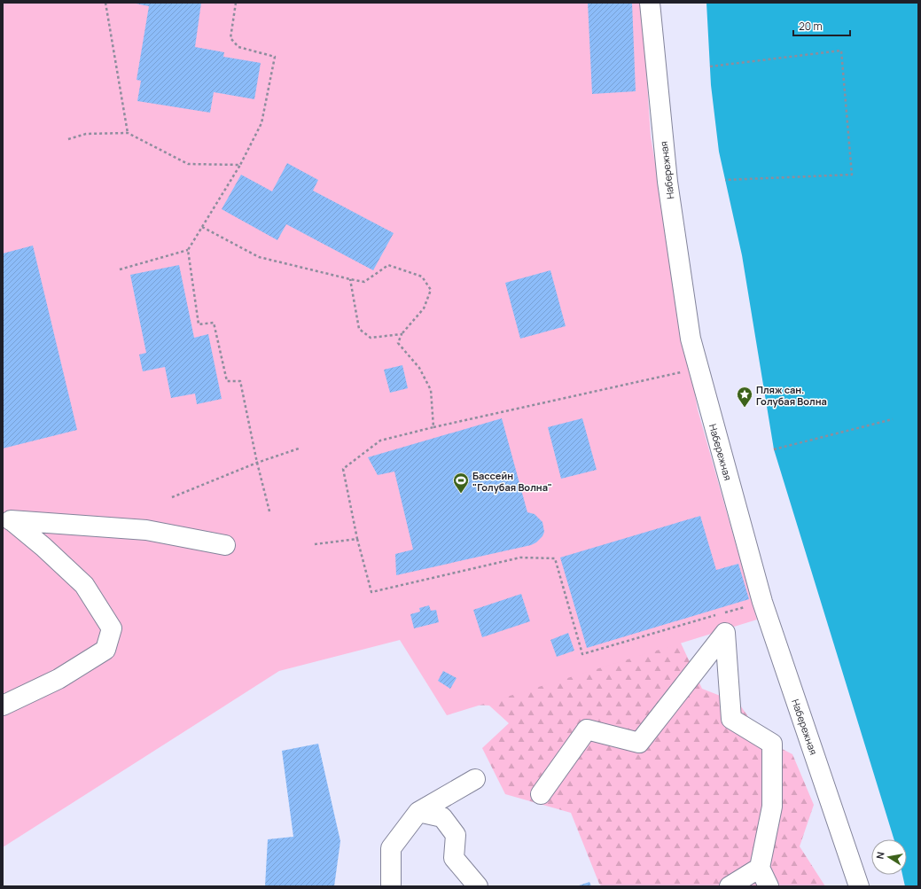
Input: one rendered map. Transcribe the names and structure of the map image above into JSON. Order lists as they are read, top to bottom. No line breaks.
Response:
{"streets":{"street":["Набережная"]},"places":{"place":["Пляж сан. Голубая Волна"],"sports":["Бассейн \"Голубая Волна\""]},"scale_bar":"20 m","north":"left"}
